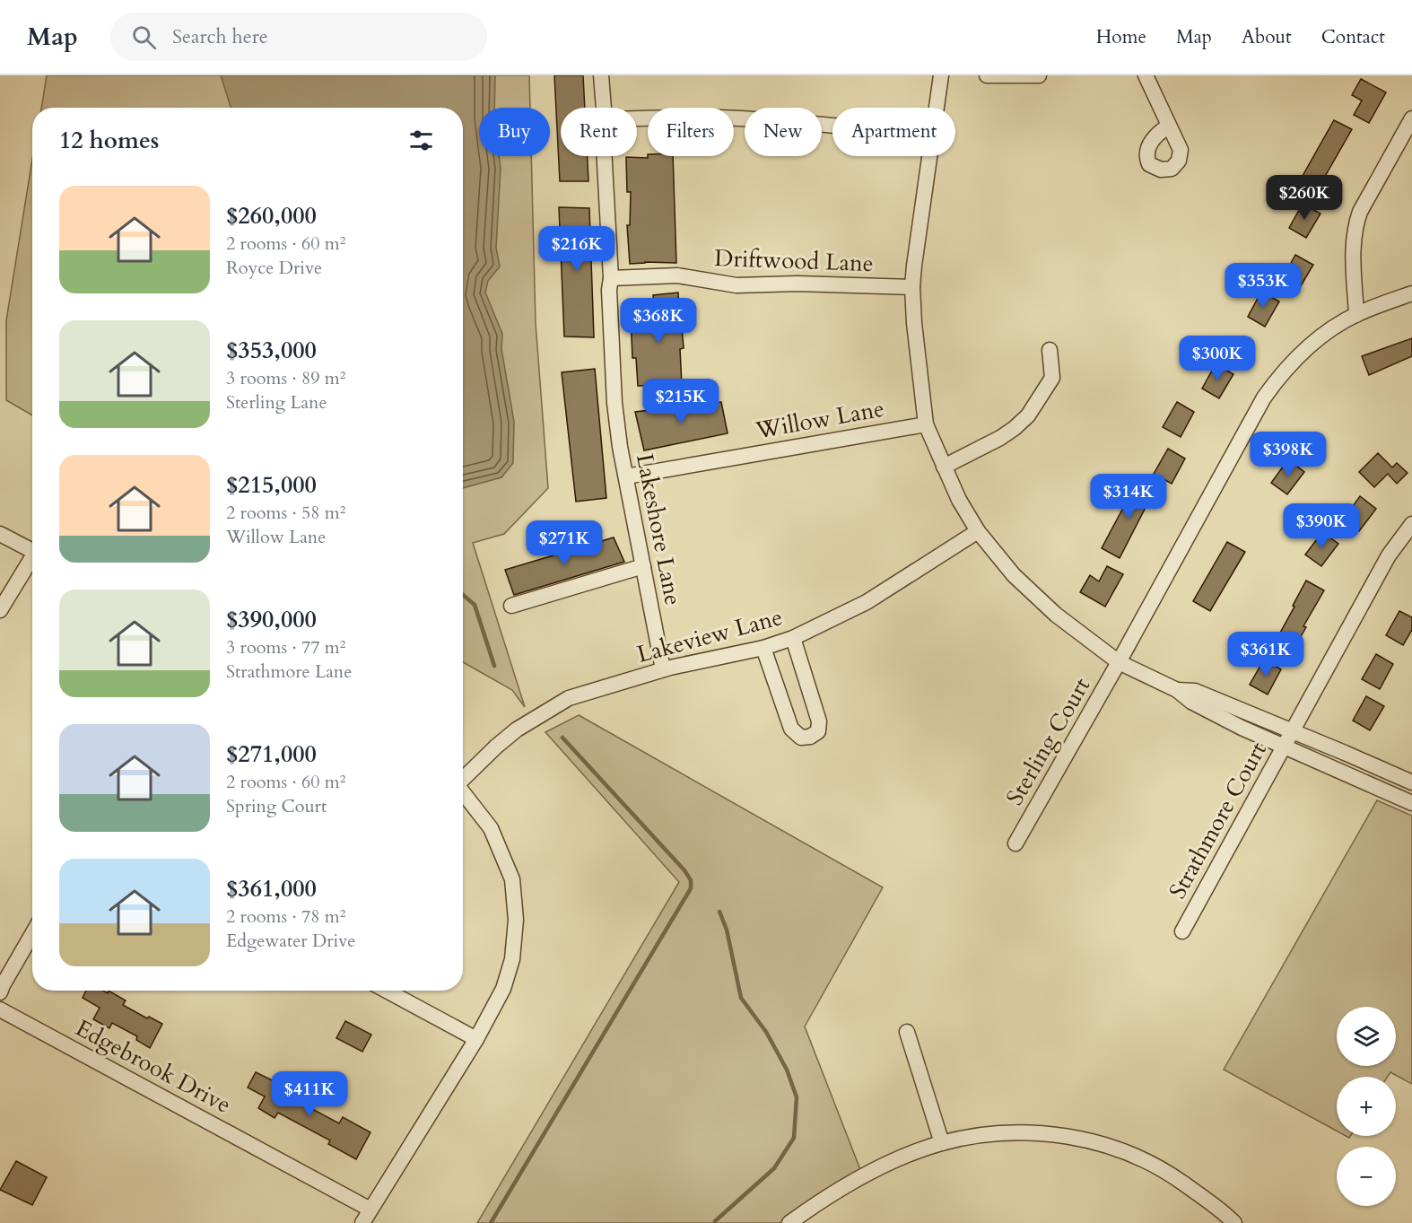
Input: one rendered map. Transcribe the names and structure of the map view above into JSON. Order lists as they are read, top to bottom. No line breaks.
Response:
{"streets":{"street":["Driftwood Lane","Willow Lane","Lakeshore Lane","Lakeview Lane","Sterling Court","Strathmore Court","Edgebrook Drive"]},"crossings":[["Driftwood Lane","Lakeshore Lane"],["Willow Lane","Lakeshore Lane"],["Lakeshore Lane","Lakeview Lane"]],"page":{"header":"Map","search":"Search here","nav":["Home","Map","About","Contact"],"chip":["Buy","Rent","Filters","New","Apartment"],"heading":"12 homes","list":[{"name":"$260,000","note":"2 rooms · 60 m² · Royce Drive"},{"name":"$353,000","note":"3 rooms · 89 m² · Sterling Lane"},{"name":"$215,000","note":"2 rooms · 58 m² · Willow Lane"},{"name":"$390,000","note":"3 rooms · 77 m² · Strathmore Lane"},{"name":"$271,000","note":"2 rooms · 60 m² · Spring Court"},{"name":"$361,000","note":"2 rooms · 78 m² · Edgewater Drive"}],"price":["$260K","$216K","$353K","$368K","$300K","$215K","$398K","$314K","$390K","$271K","$361K","$411K"],"map_buttons":["+","−"]}}
